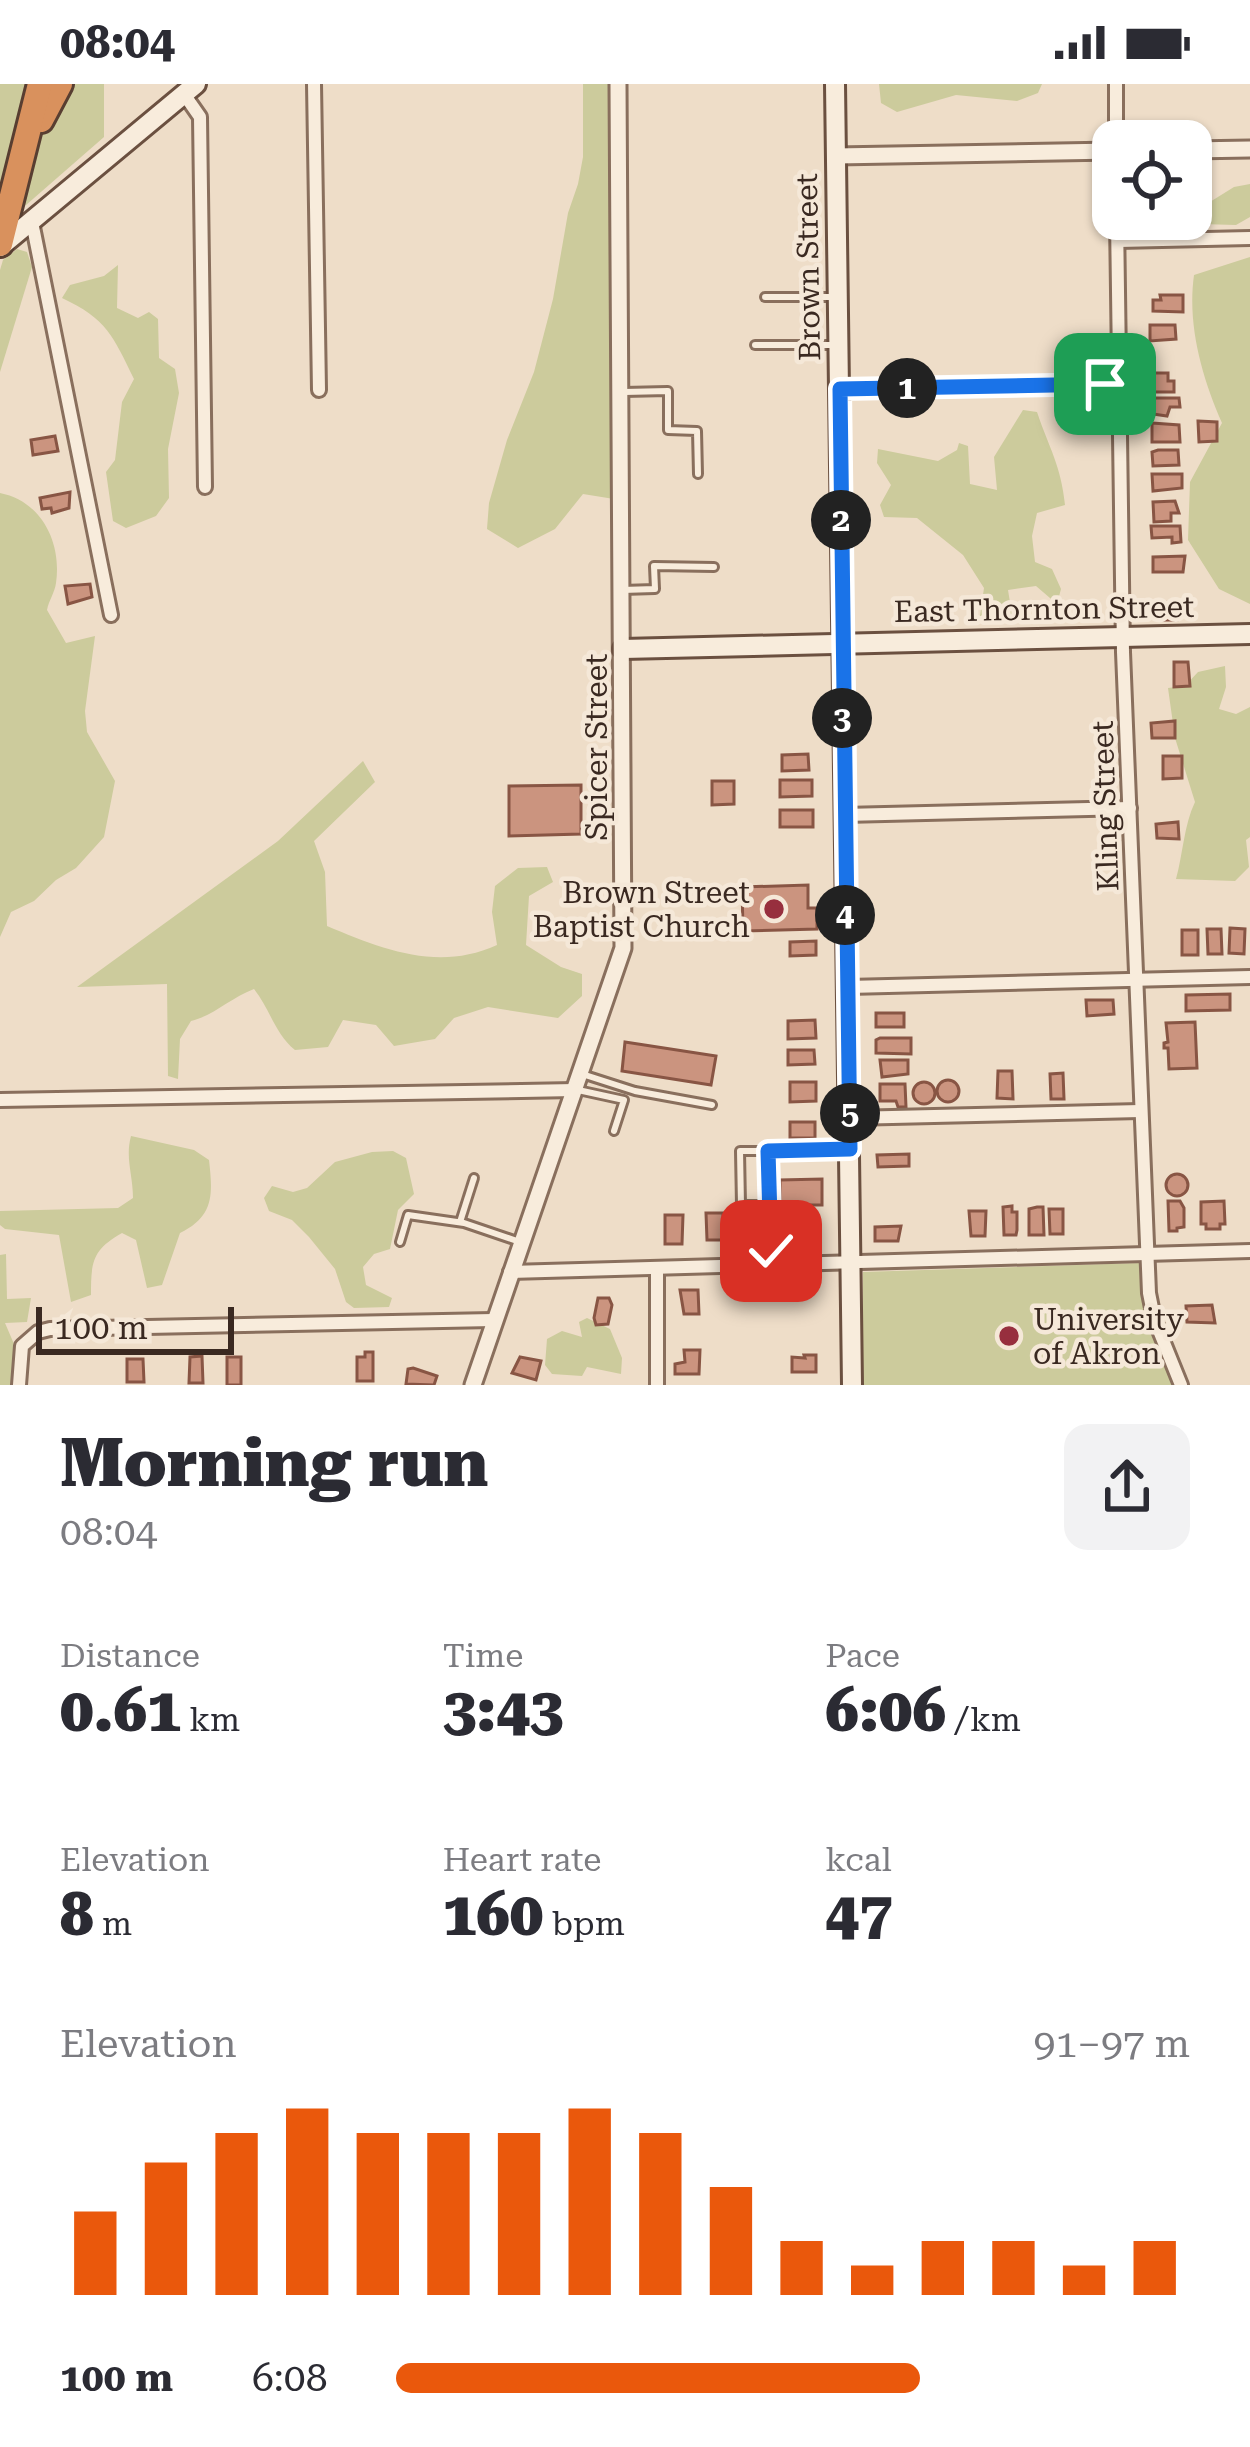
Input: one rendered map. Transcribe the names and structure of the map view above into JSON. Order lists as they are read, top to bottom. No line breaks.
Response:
{"streets":{"main road":["Brown Street","East Thornton Street"],"street":["Spicer Street","Kling Street"]},"crossings":[["Brown Street","East Thornton Street"],["East Thornton Street","Spicer Street"],["East Thornton Street","Kling Street"]],"places":["Brown Street Baptist Church","University of Akron"],"scale_bar":"100 m","page":{"status":"08:04","pins":["1","2","3","4","5"],"scale":"100 m","heading":["Morning run","08:04"],"stats":[["Distance","0.61 km"],["Time","3:43"],["Pace","6:06 /km"],["Elevation","8 m"],["Heart rate","160 bpm"],["kcal","47"]],"chart":["Elevation","91–97 m"],"list":[{"name":"100 m","note":"6:08"}]}}
